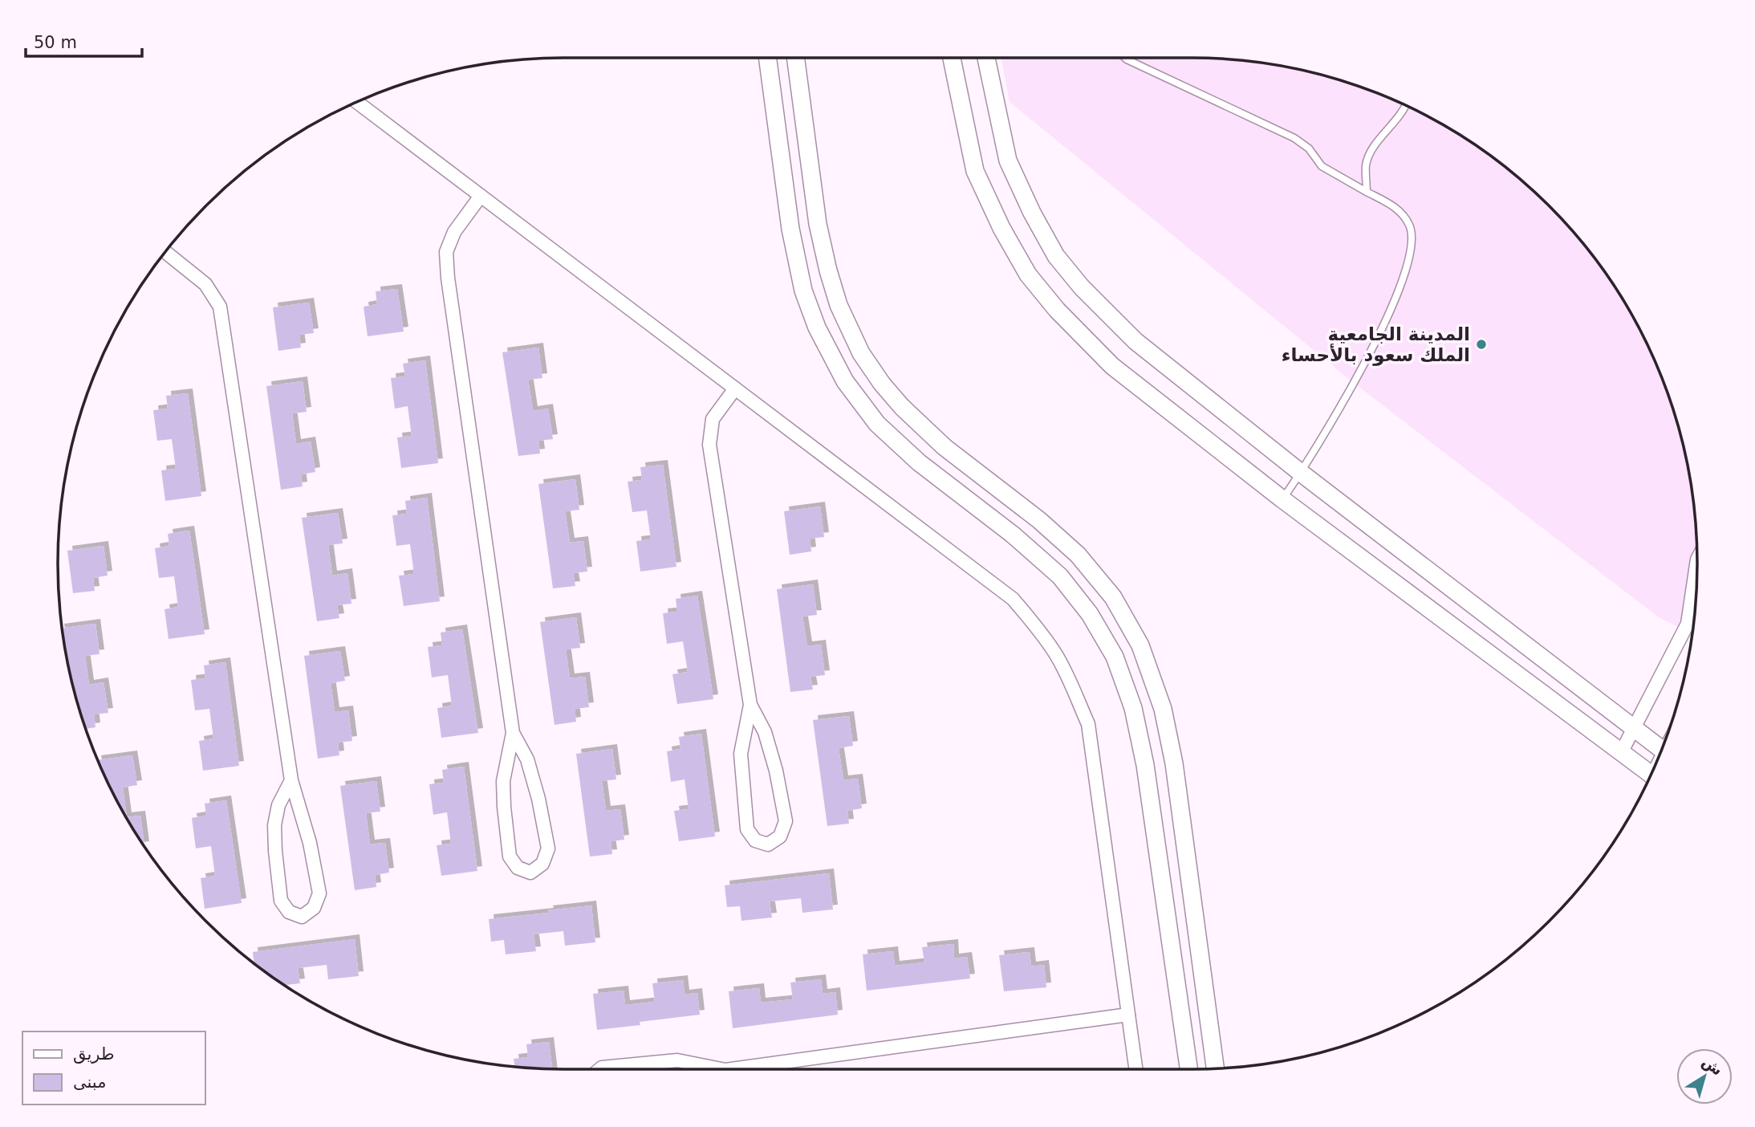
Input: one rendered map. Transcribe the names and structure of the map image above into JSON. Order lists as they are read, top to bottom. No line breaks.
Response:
{"places":["المدينة الجامعية الملك سعود بالأحساء"],"legend":["طريق","مبنى"],"scale_bar":"50 m","north":"top right"}
